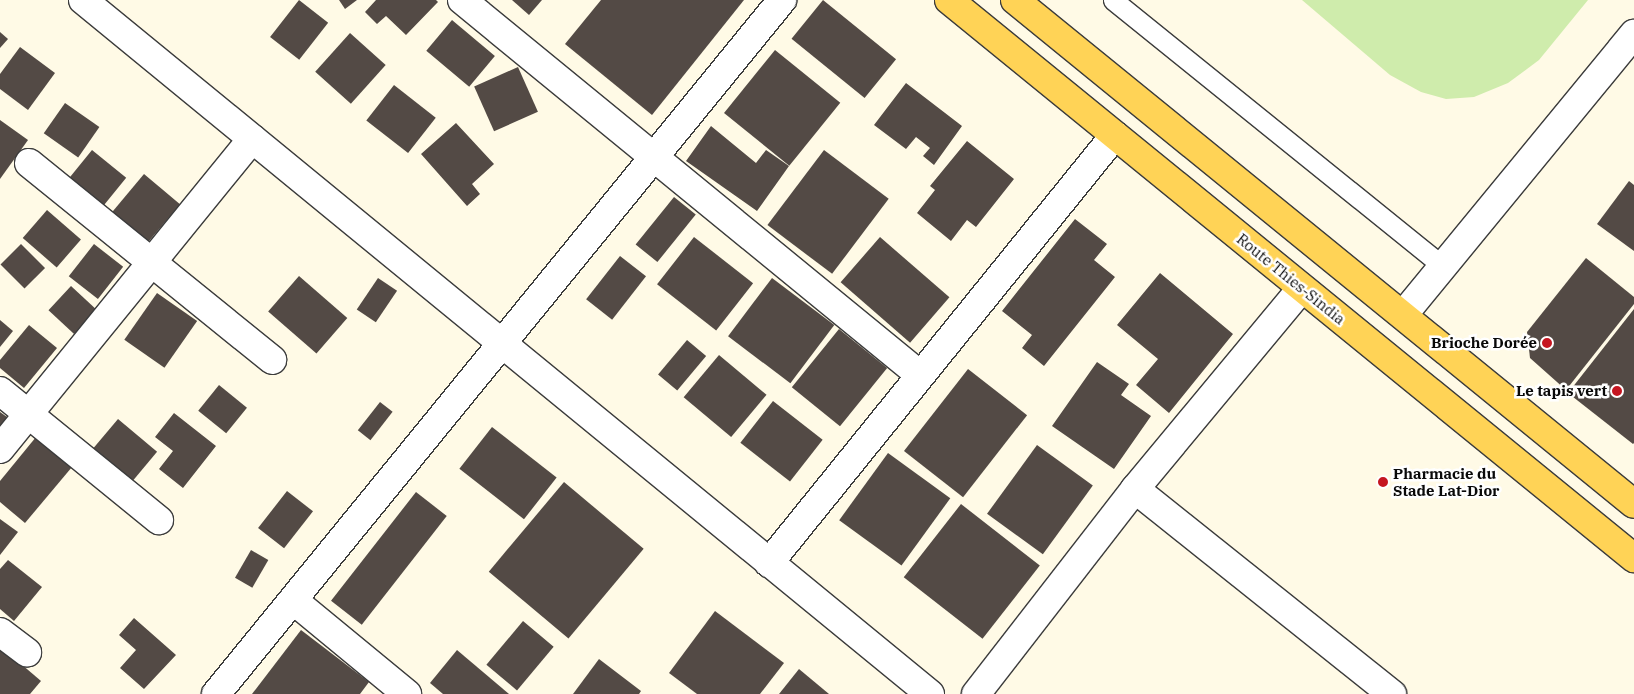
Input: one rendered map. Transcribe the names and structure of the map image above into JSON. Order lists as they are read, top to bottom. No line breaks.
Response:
{"streets":{"main road":["Route Thies-Sindia"]},"places":["Brioche Dorée","Le tapis vert","Pharmacie du Stade Lat-Dior"]}
